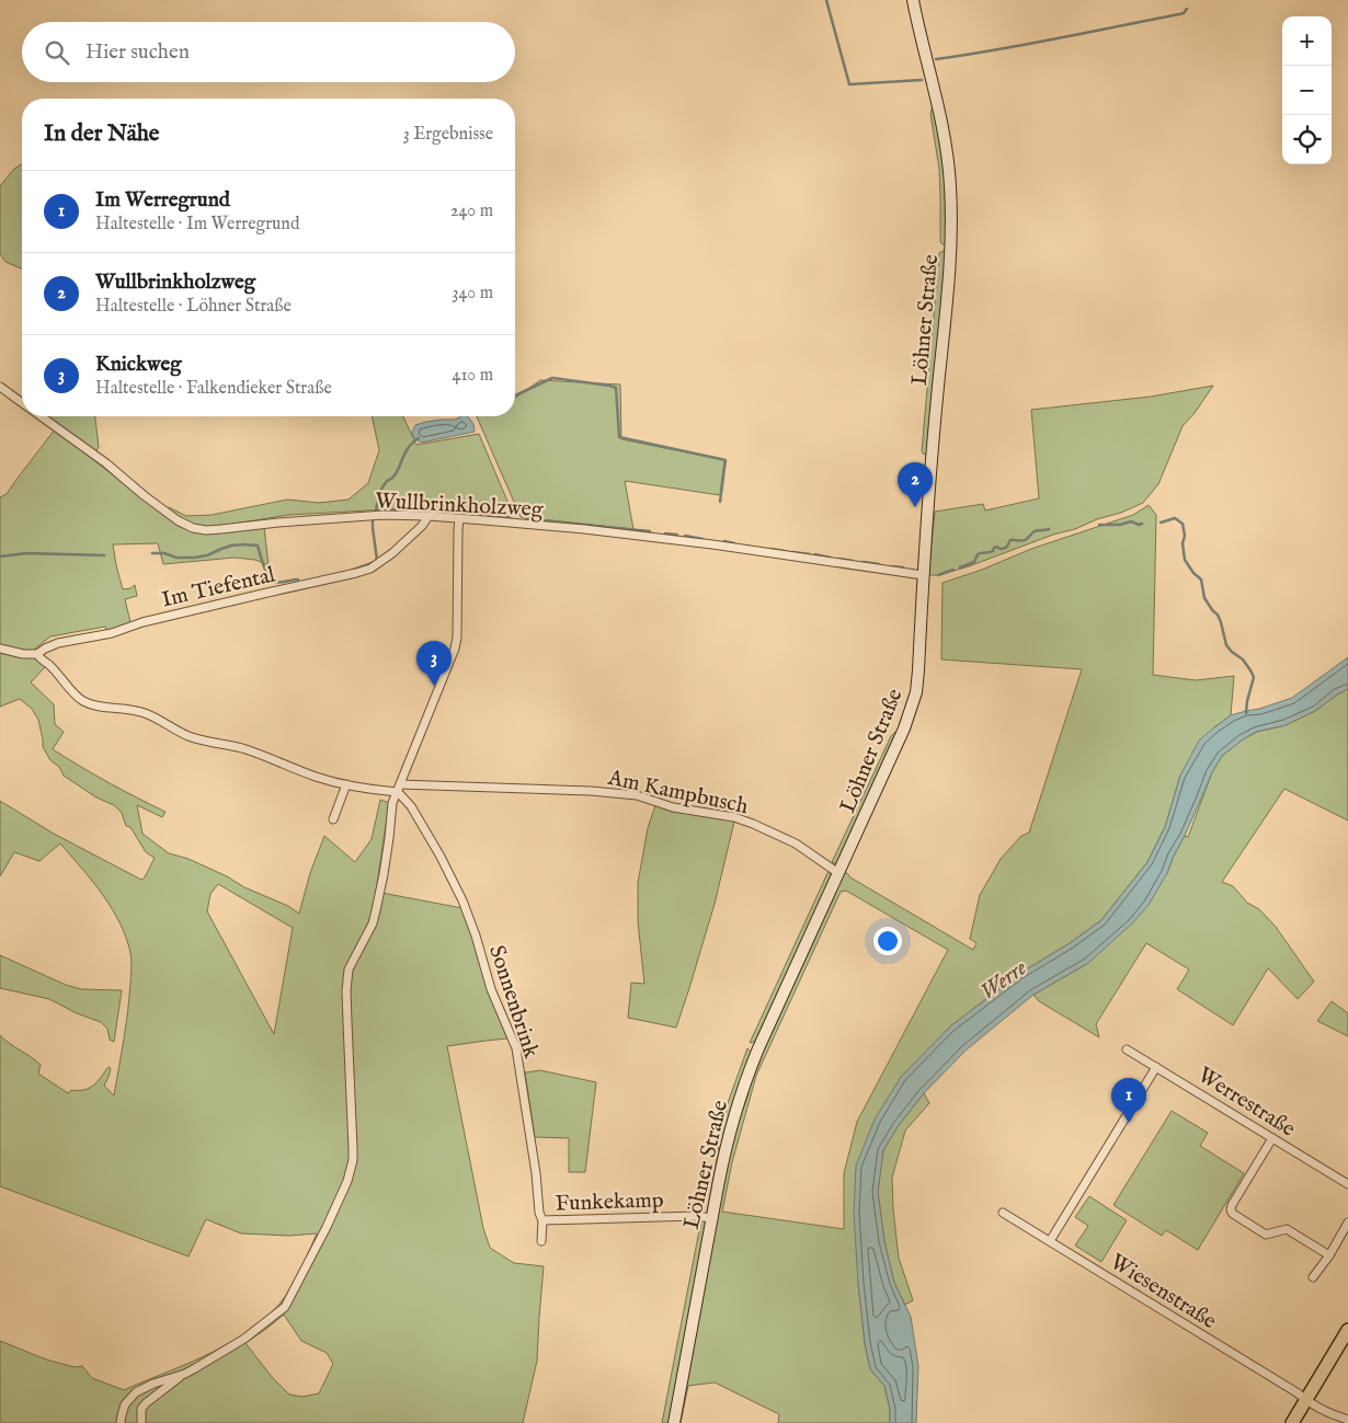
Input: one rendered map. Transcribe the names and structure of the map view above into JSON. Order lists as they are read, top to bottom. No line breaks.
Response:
{"streets":{"main road":["Löhner Straße"],"street":["Wullbrinkholzweg","Im Tiefental","Am Kampbusch","Sonnenbrink","Werrestraße","Funkekamp","Wiesenstraße"]},"crossings":[["Löhner Straße","Wullbrinkholzweg"],["Löhner Straße","Am Kampbusch"],["Löhner Straße","Funkekamp"],["Wullbrinkholzweg","Im Tiefental"],["Im Tiefental","Am Kampbusch"],["Am Kampbusch","Sonnenbrink"],["Sonnenbrink","Funkekamp"]],"water":["Werre"],"page":{"map_buttons":["+","−"],"search":"Hier suchen","heading":["In der Nähe","3 Ergebnisse"],"list":[{"mark":"1","name":"Im Werregrund","note":"Haltestelle · Im Werregrund","value":"240 m"},{"mark":"2","name":"Wullbrinkholzweg","note":"Haltestelle · Löhner Straße","value":"340 m"},{"mark":"3","name":"Knickweg","note":"Haltestelle · Falkendieker Straße","value":"410 m"}],"pins":["2","3","1"]}}
